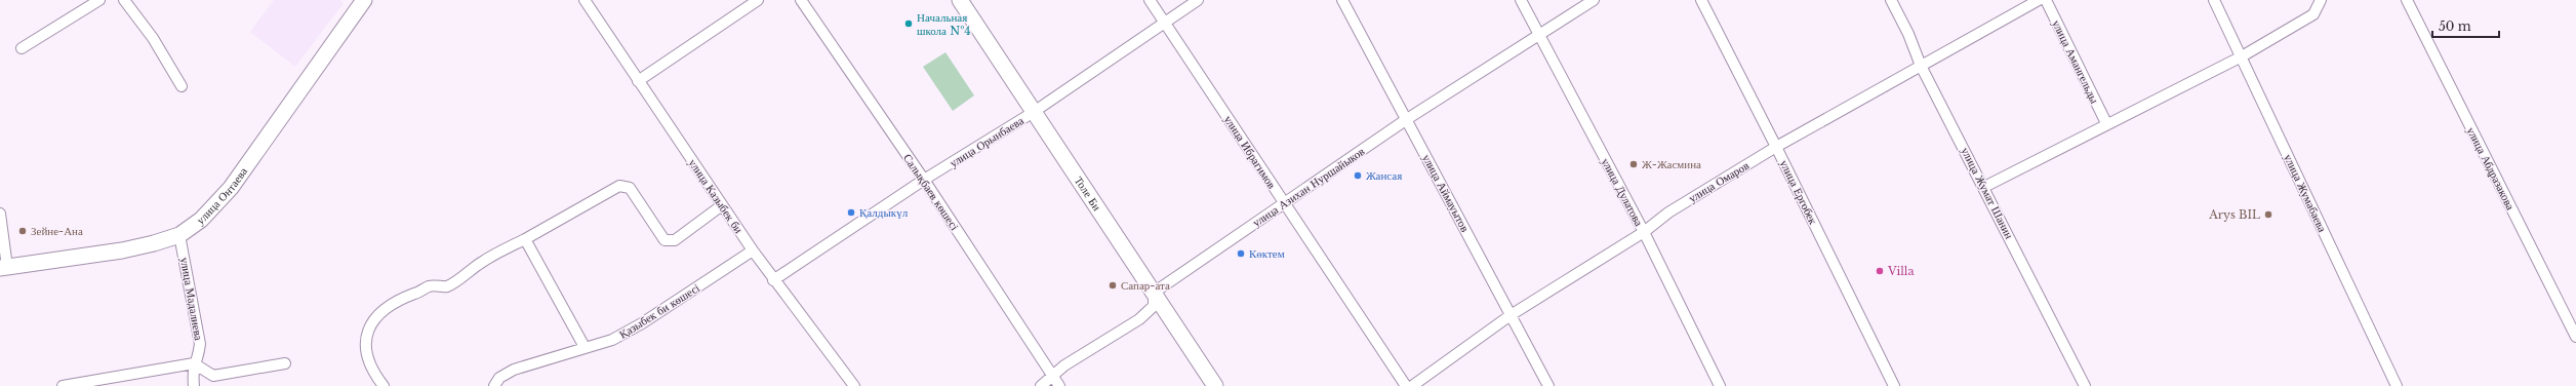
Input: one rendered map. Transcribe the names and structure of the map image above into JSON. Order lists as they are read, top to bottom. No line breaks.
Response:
{"streets":{"main road":["Толе Би","улица Онтаева"],"street":["улица Амангельды","улица Орынбаева","улица Ибрагимов","улица Абдразакова","улица Омаров","улица Азихан Нуршайыков","Салықбаев көшесі","улица Дулатова","улица Ергобек","улица Аймауытов","улица Жумат Шанин","улица Жумабаева","улица Казыбек би","улица Мадалиева","Қазыбек би көшесі"]},"crossings":[["улица Орынбаева","улица Ибрагимов"],["улица Орынбаева","Салықбаев көшесі"],["улица Орынбаева","Толе Би"],["улица Орынбаева","улица Казыбек би"],["улица Ибрагимов","улица Азихан Нуршайыков"],["улица Омаров","улица Дулатова"],["улица Омаров","улица Ергобек"],["улица Омаров","улица Аймауытов"],["улица Омаров","улица Жумат Шанин"],["улица Азихан Нуршайыков","улица Дулатова"],["улица Азихан Нуршайыков","Толе Би"],["улица Азихан Нуршайыков","улица Аймауытов"],["улица Онтаева","улица Мадалиева"],["улица Казыбек би","Қазыбек би көшесі"]],"places":["Начальная школа №4","Ж-Жасмина","Жансая","Қалдыкүл","Arys BIL","Зейне-Ана","Көктем","Villa","Сапар-ата"],"scale_bar":"50 m"}
